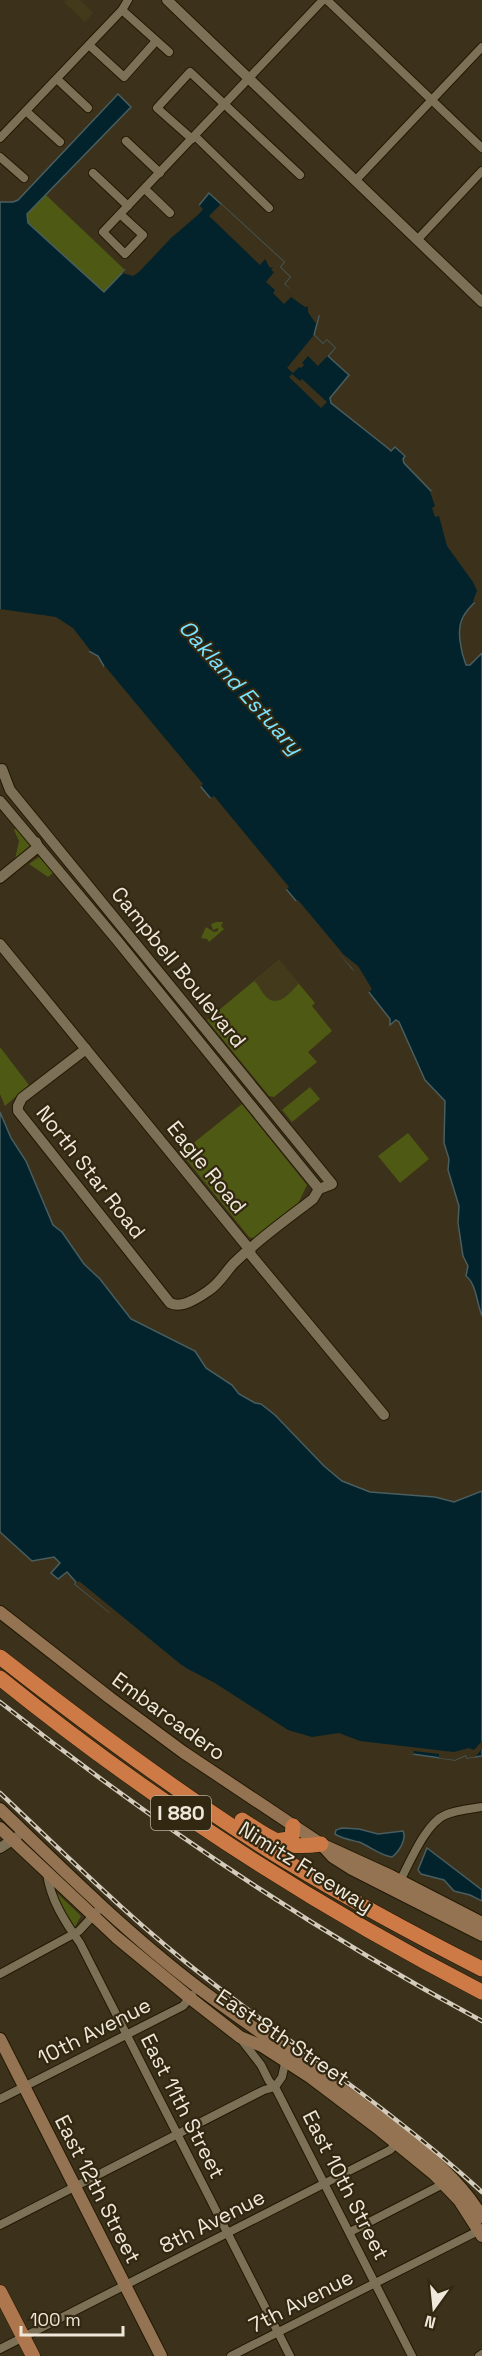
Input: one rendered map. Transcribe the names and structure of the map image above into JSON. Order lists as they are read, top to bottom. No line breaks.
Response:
{"streets":{"highway":["I 880","Nimitz Freeway"],"main road":["Embarcadero","East 8th Street","East 12th Street"],"street":["Campbell Boulevard","Eagle Road","North Star Road","10th Avenue","East 11th Street","East 10th Street","8th Avenue","7th Avenue"]},"crossings":[["Eagle Road","North Star Road"],["10th Avenue","East 8th Street"],["10th Avenue","East 11th Street"],["10th Avenue","East 12th Street"],["East 8th Street","East 11th Street"],["East 8th Street","East 10th Street"],["East 8th Street","8th Avenue"],["East 8th Street","7th Avenue"],["East 11th Street","8th Avenue"],["East 11th Street","7th Avenue"],["East 10th Street","8th Avenue"],["East 10th Street","7th Avenue"],["East 12th Street","8th Avenue"]],"water":["Oakland Estuary"],"scale_bar":"100 m","north":"bottom"}
